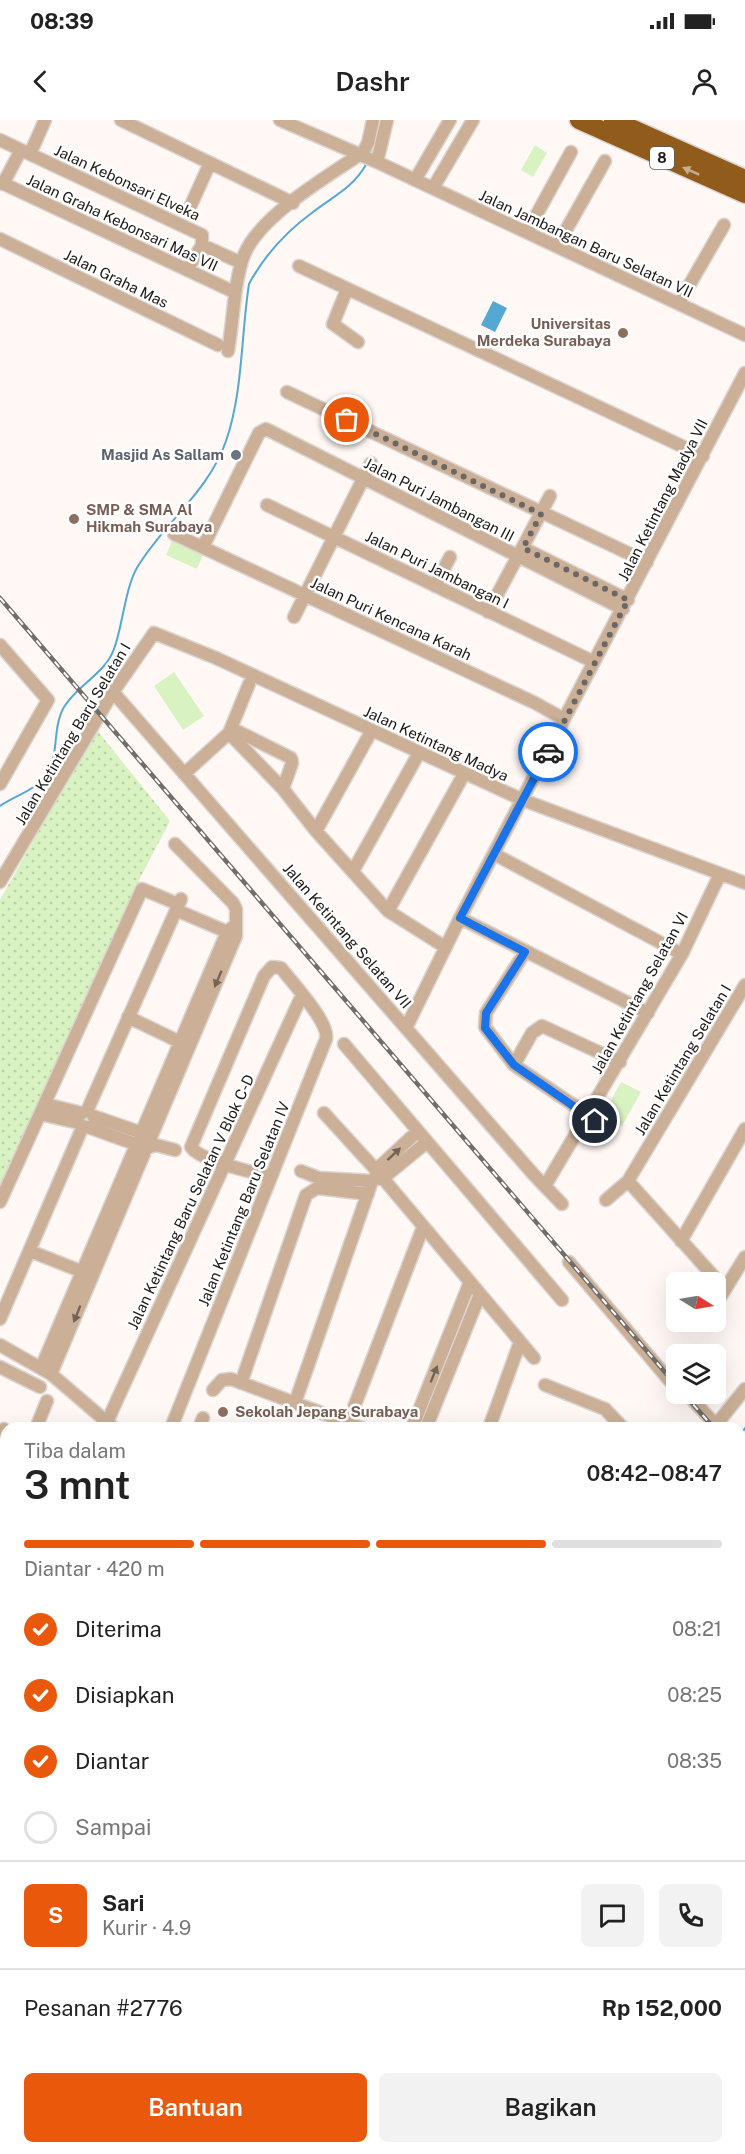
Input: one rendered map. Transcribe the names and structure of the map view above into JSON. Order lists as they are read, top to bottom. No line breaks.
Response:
{"streets":{"highway":["8"],"street":["Jalan Kebonsari Elveka","Jalan Graha Kebonsari Mas VII","Jalan Jambangan Baru Selatan VII","Jalan Graha Mas","Jalan Puri Jambangan III","Jalan Ketintang Madya VII","Jalan Puri Jambangan I","Jalan Puri Kencana Karah","Jalan Ketintang Baru Selatan I","Jalan Ketintang Madya","Jalan Ketintang Selatan VII","Jalan Ketintang Selatan VI","Jalan Ketintang Selatan I","Jalan Ketintang Baru Selatan V Blok C-D","Jalan Ketintang Baru Selatan IV"]},"crossings":[["Jalan Puri Jambangan III","Jalan Ketintang Madya VII"],["Jalan Puri Jambangan III","Jalan Puri Kencana Karah"],["Jalan Ketintang Madya VII","Jalan Puri Jambangan I"],["Jalan Ketintang Madya VII","Jalan Puri Kencana Karah"],["Jalan Ketintang Madya VII","Jalan Ketintang Madya"],["Jalan Ketintang Madya VII","Jalan Ketintang Selatan VII"],["Jalan Ketintang Baru Selatan I","Jalan Ketintang Madya"],["Jalan Ketintang Baru Selatan I","Jalan Ketintang Selatan VII"],["Jalan Ketintang Madya","Jalan Ketintang Selatan VI"],["Jalan Ketintang Selatan VII","Jalan Ketintang Selatan VI"],["Jalan Ketintang Baru Selatan V Blok C-D","Jalan Ketintang Baru Selatan IV"]],"places":["Universitas Merdeka Surabaya","Masjid As Sallam","SMP & SMA Al Hikmah Surabaya","Sekolah Jepang Surabaya"],"north":"right","page":{"status":"08:39","header":"Dashr","heading":["3 mnt","Tiba dalam","08:42–08:47"],"panel":["Sari","Kurir · 4.9","Pesanan #2776","Rp 152,000"],"bar":"Diantar · 420 m","list":[["Diterima","08:21"],["Disiapkan","08:25"],["Diantar","08:35"],"Sampai"],"round":"S","buttons":["Bantuan","Bagikan"]}}
